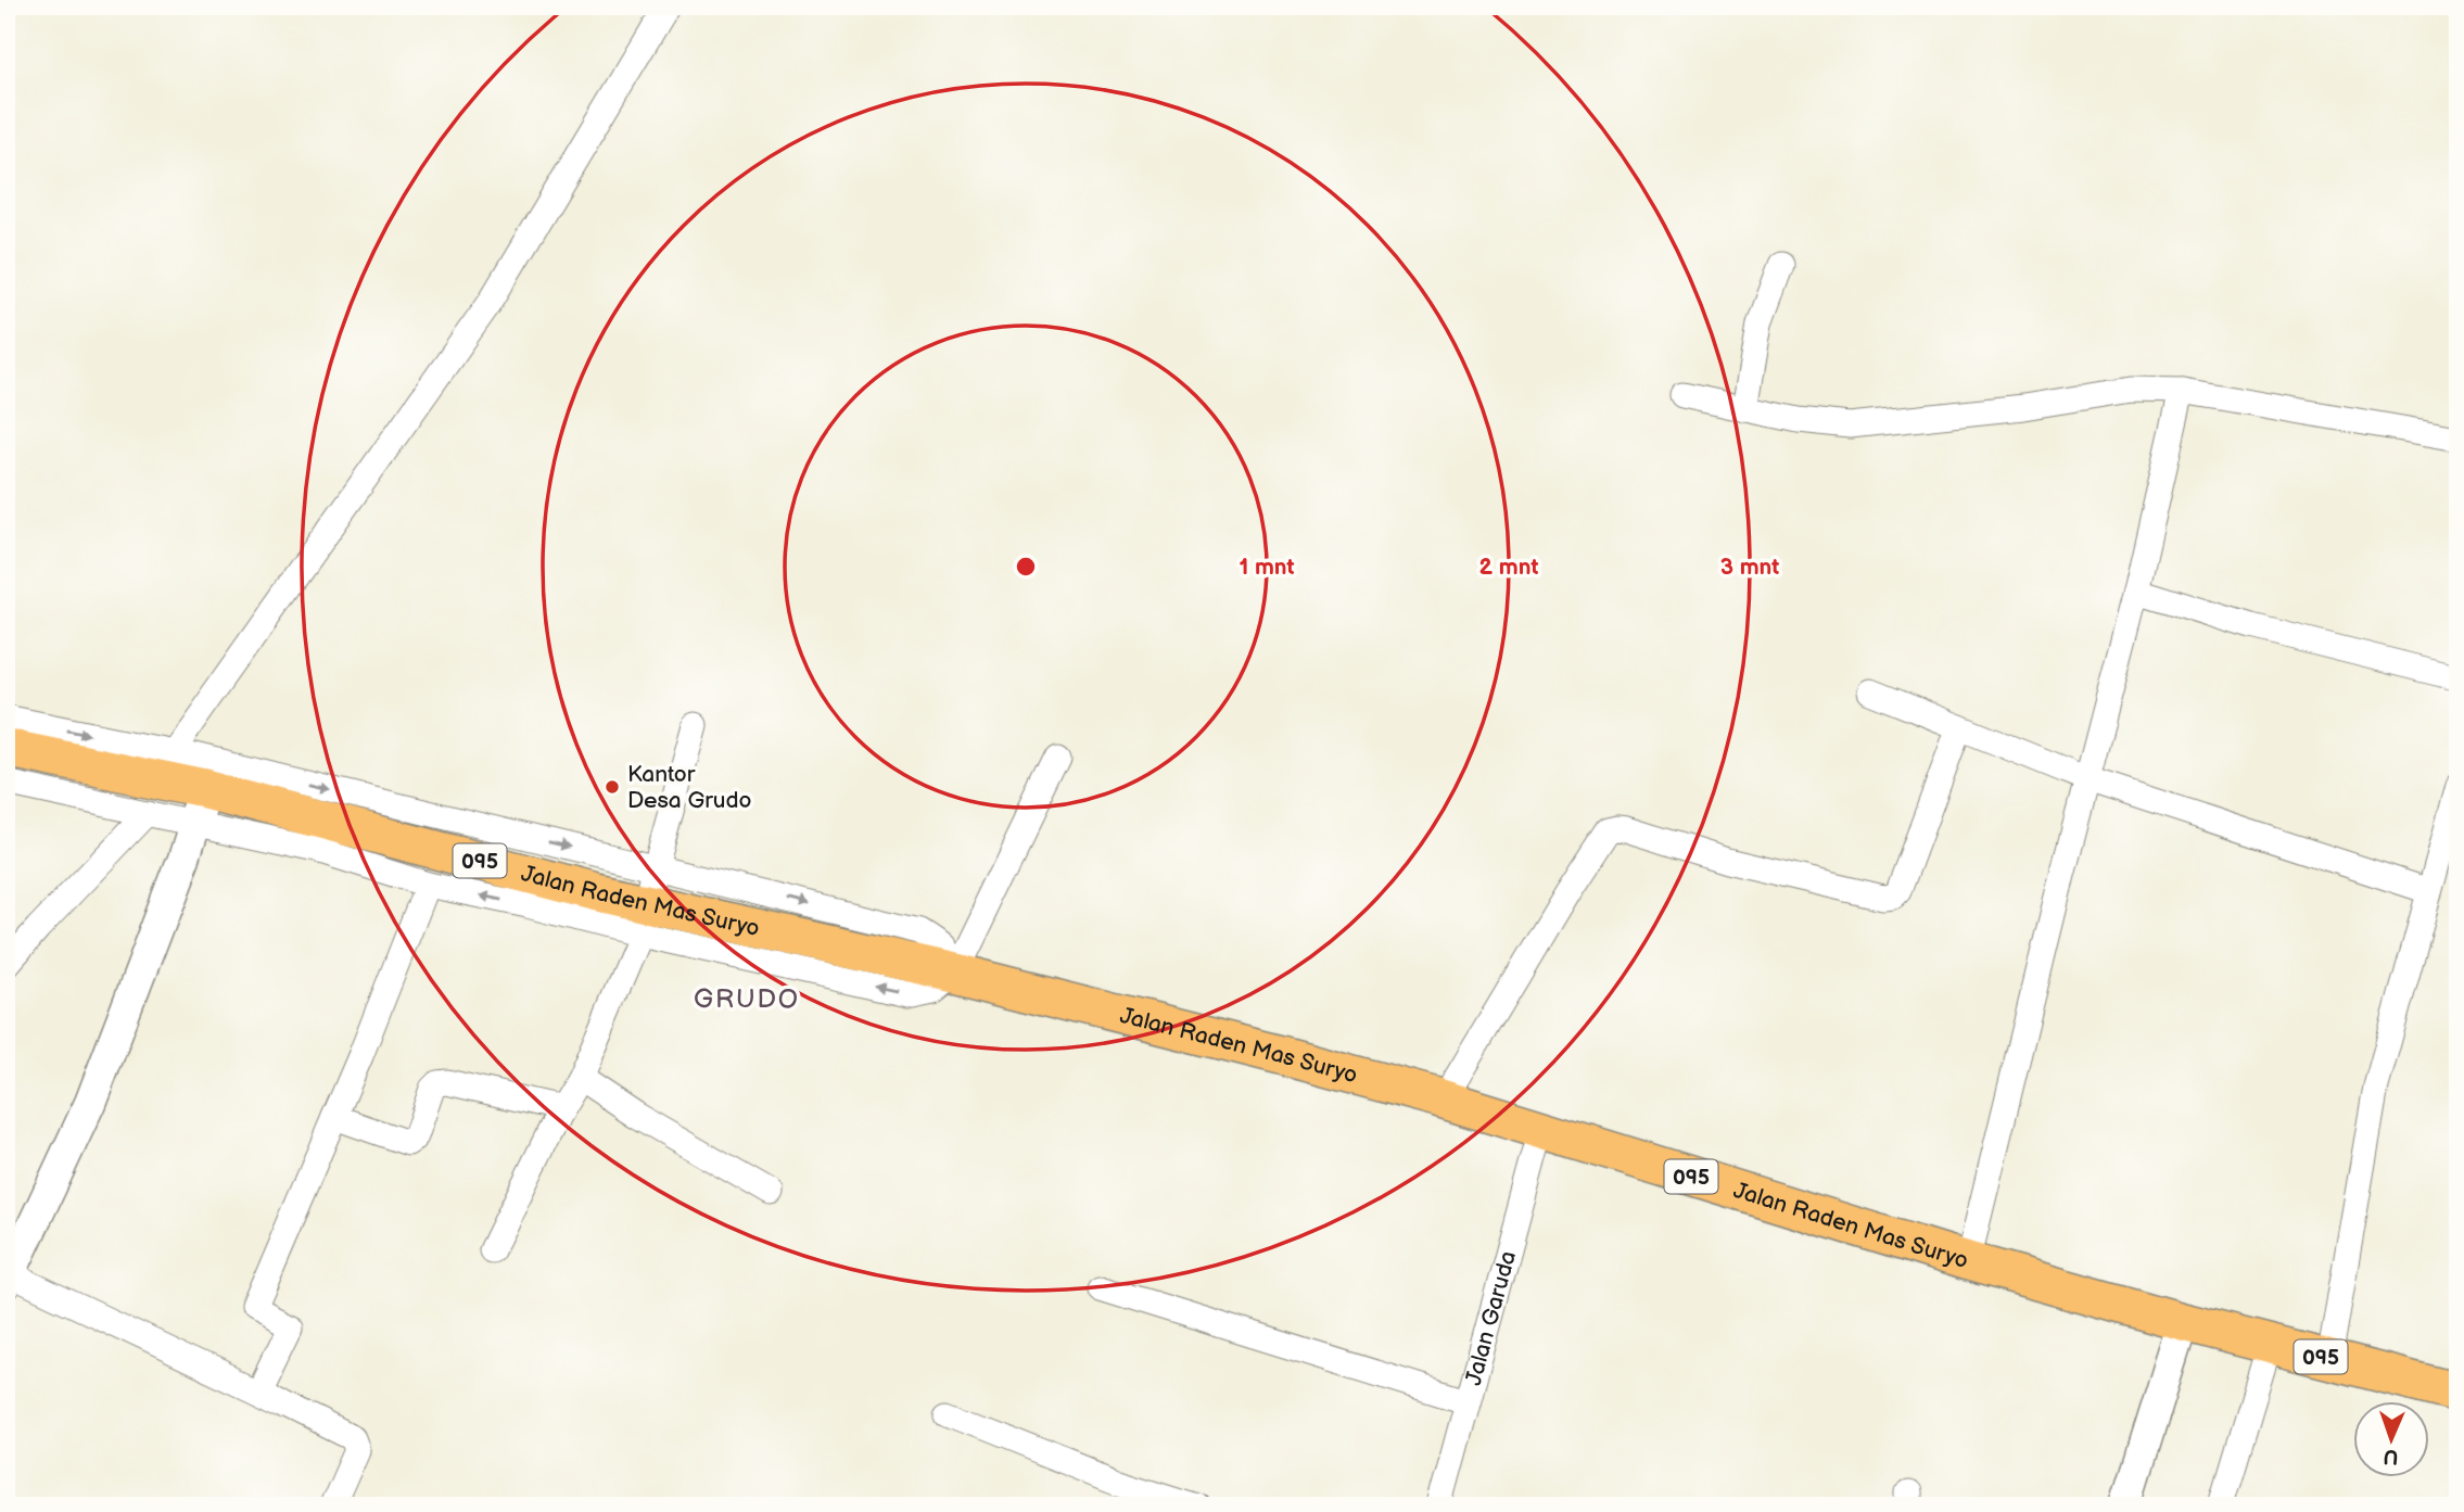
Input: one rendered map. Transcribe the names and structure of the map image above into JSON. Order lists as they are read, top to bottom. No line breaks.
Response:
{"streets":{"main road":["095","Jalan Raden Mas Suryo"],"street":["Jalan Garuda"]},"crossings":[["Jalan Raden Mas Suryo","Jalan Garuda"]],"districts":["GRUDO"],"places":["Kantor Desa Grudo"],"north":"bottom","rings":["1 mnt","2 mnt","3 mnt"]}
